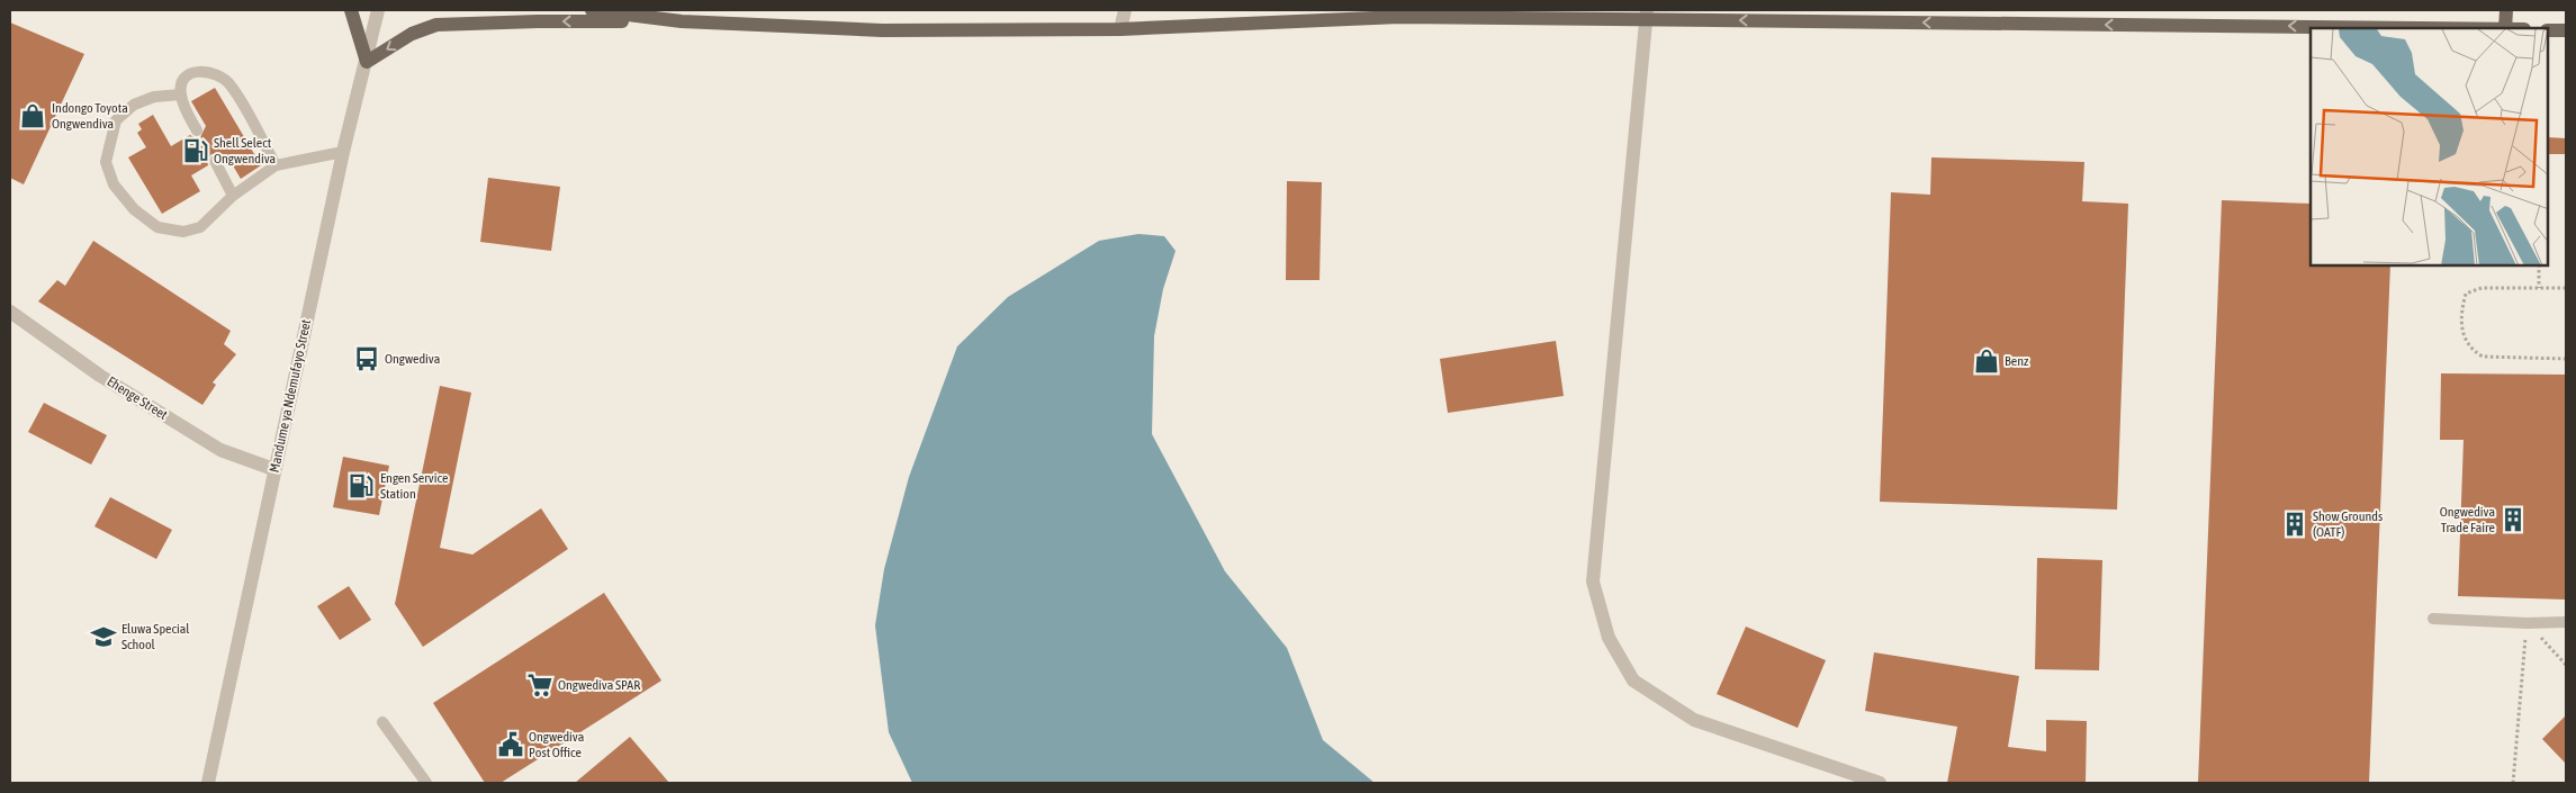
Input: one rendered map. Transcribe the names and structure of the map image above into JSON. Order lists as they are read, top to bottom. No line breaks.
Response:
{"streets":{"street":["Mandume ya Ndemufayo Street","Ehenge Street"]},"crossings":[["Mandume ya Ndemufayo Street","Ehenge Street"]],"places":{"shop":["Indongo Toyota Ongwendiva","Benz"],"fuel station":["Shell Select Ongwendiva","Engen Service Station"],"bus stop":["Ongwediva"],"building":["Ongwediva Trade Faire","Show Grounds (OATF)"],"school or university":["Eluwa Special School"],"supermarket":["Ongwediva SPAR"],"public building":["Ongwediva Post Office"]}}
